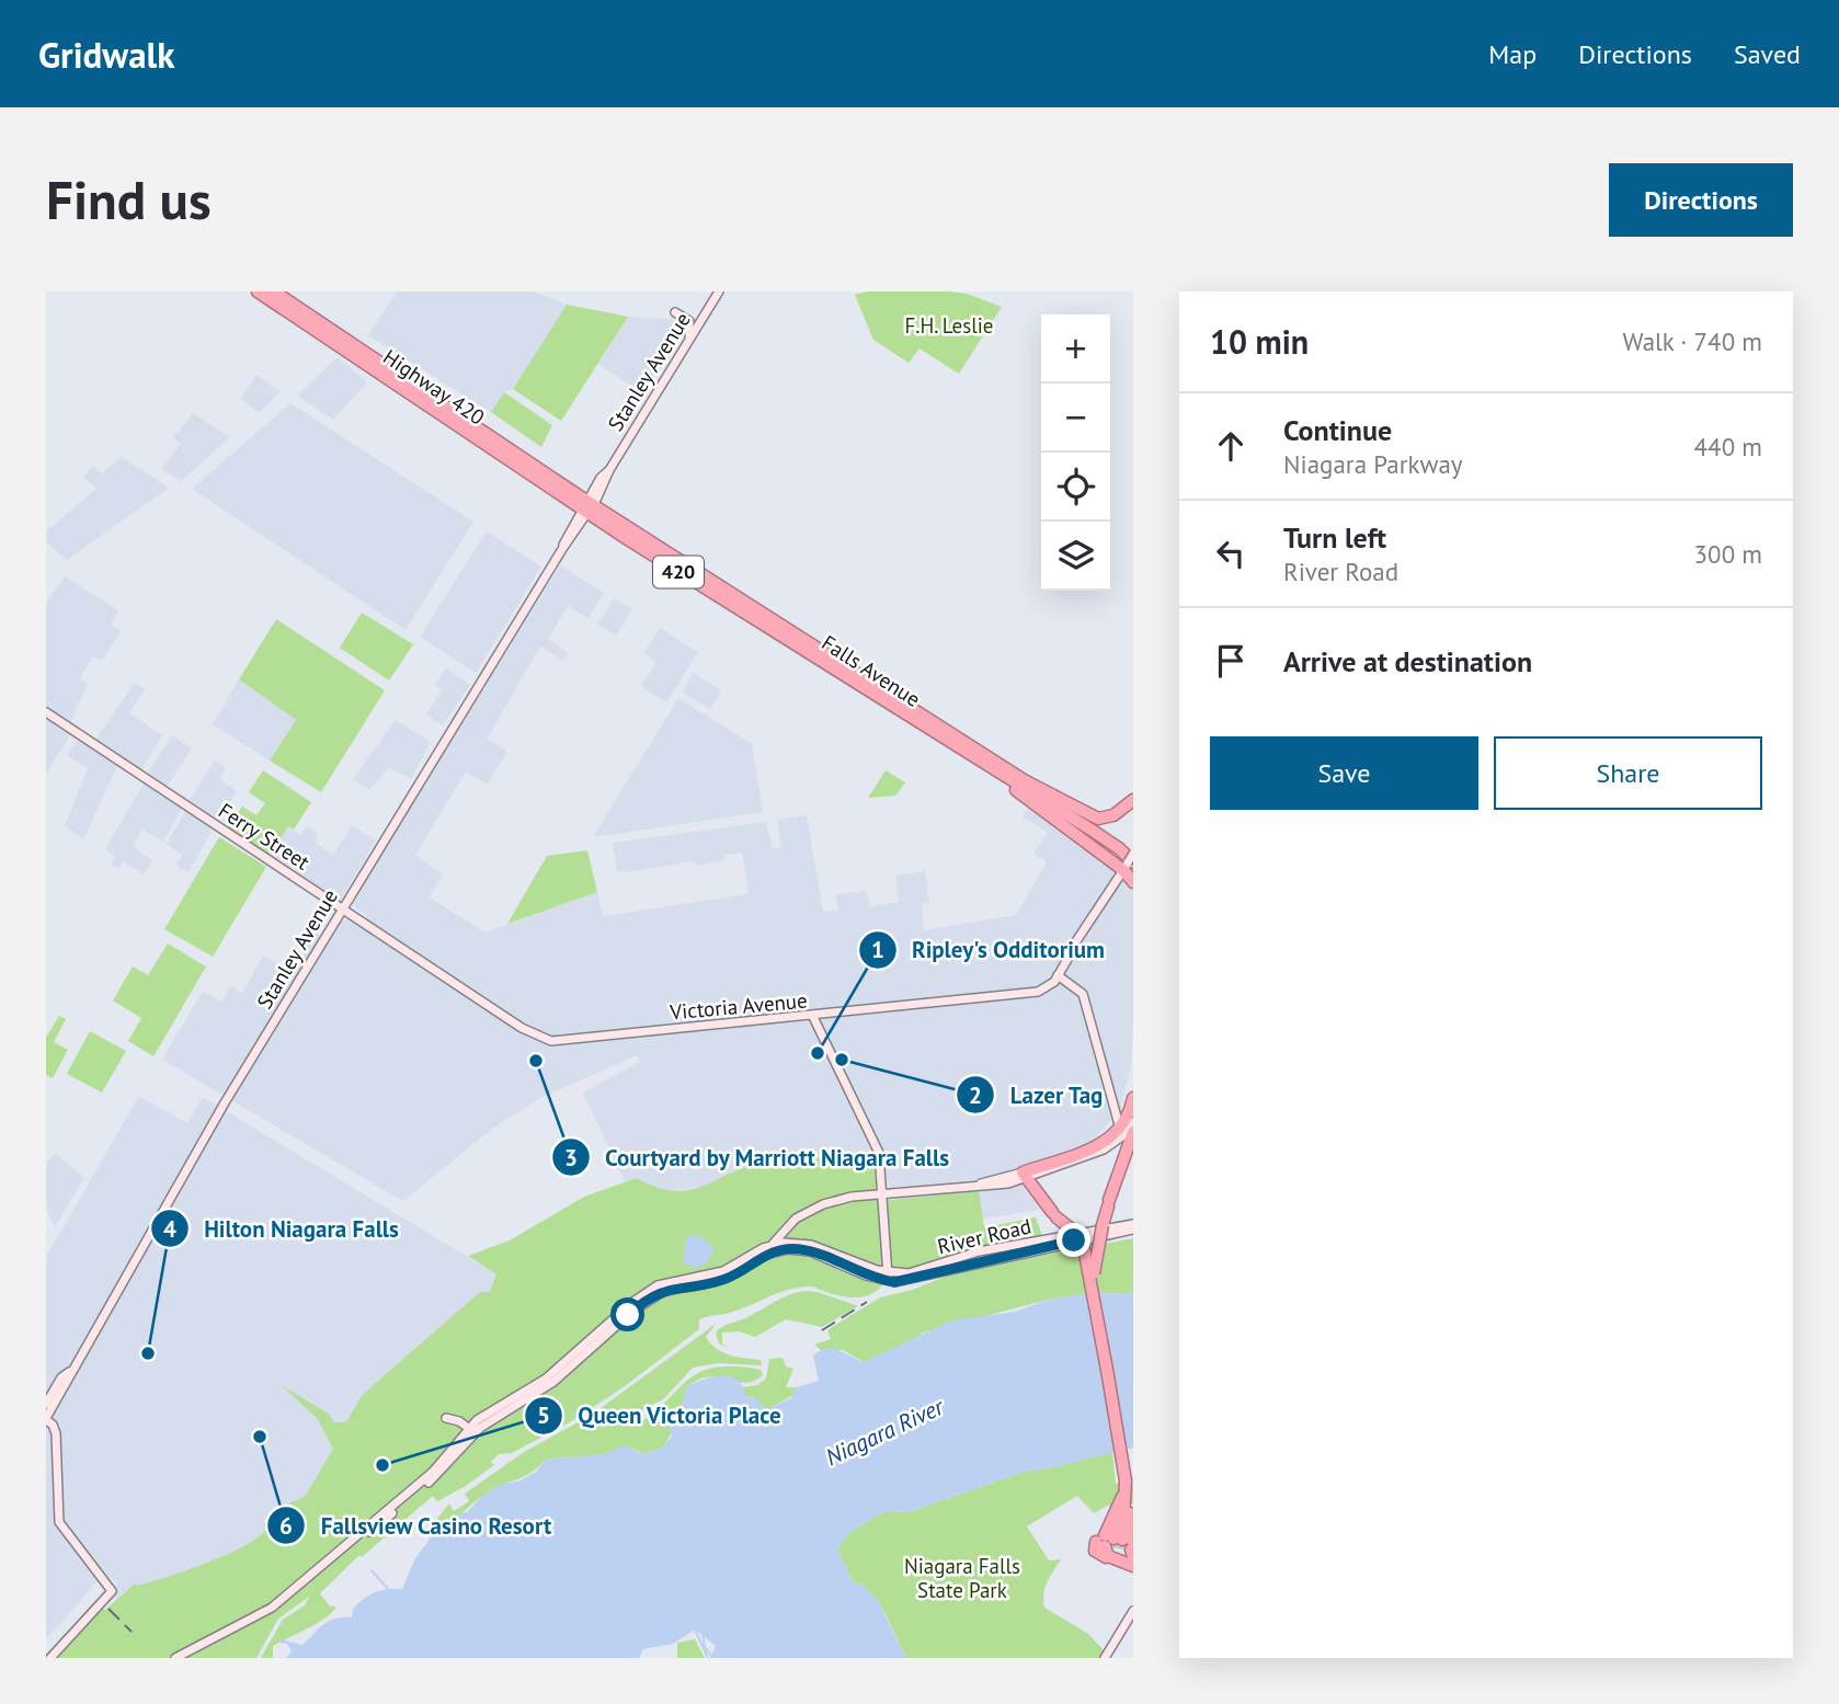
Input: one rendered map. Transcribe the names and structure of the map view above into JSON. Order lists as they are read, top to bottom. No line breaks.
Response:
{"streets":{"highway":["Highway 420","420","Falls Avenue"],"main road":["Stanley Avenue","Ferry Street","Victoria Avenue","River Road"]},"crossings":[["Stanley Avenue","Highway 420"],["Stanley Avenue","Falls Avenue"],["Stanley Avenue","Ferry Street"],["Highway 420","Falls Avenue"],["Ferry Street","Victoria Avenue"]],"water":["Niagara River"],"parks":["F.H. Leslie","Niagara Falls State Park"],"places":["Ripley's Odditorium","Lazer Tag","Courtyard by Marriott Niagara Falls","Hilton Niagara Falls","Fallsview Casino Resort","Queen Victoria Place"],"page":{"header":"Gridwalk","nav":["Map","Directions","Saved"],"buttons":["Directions",["Save","Share"]],"title":"Find us","heading":["10 min","Walk · 740 m"],"map_buttons":["+","−"],"list":[["Continue","Niagara Parkway","440 m"],["Turn left","River Road","300 m"],"Arrive at destination"]}}
